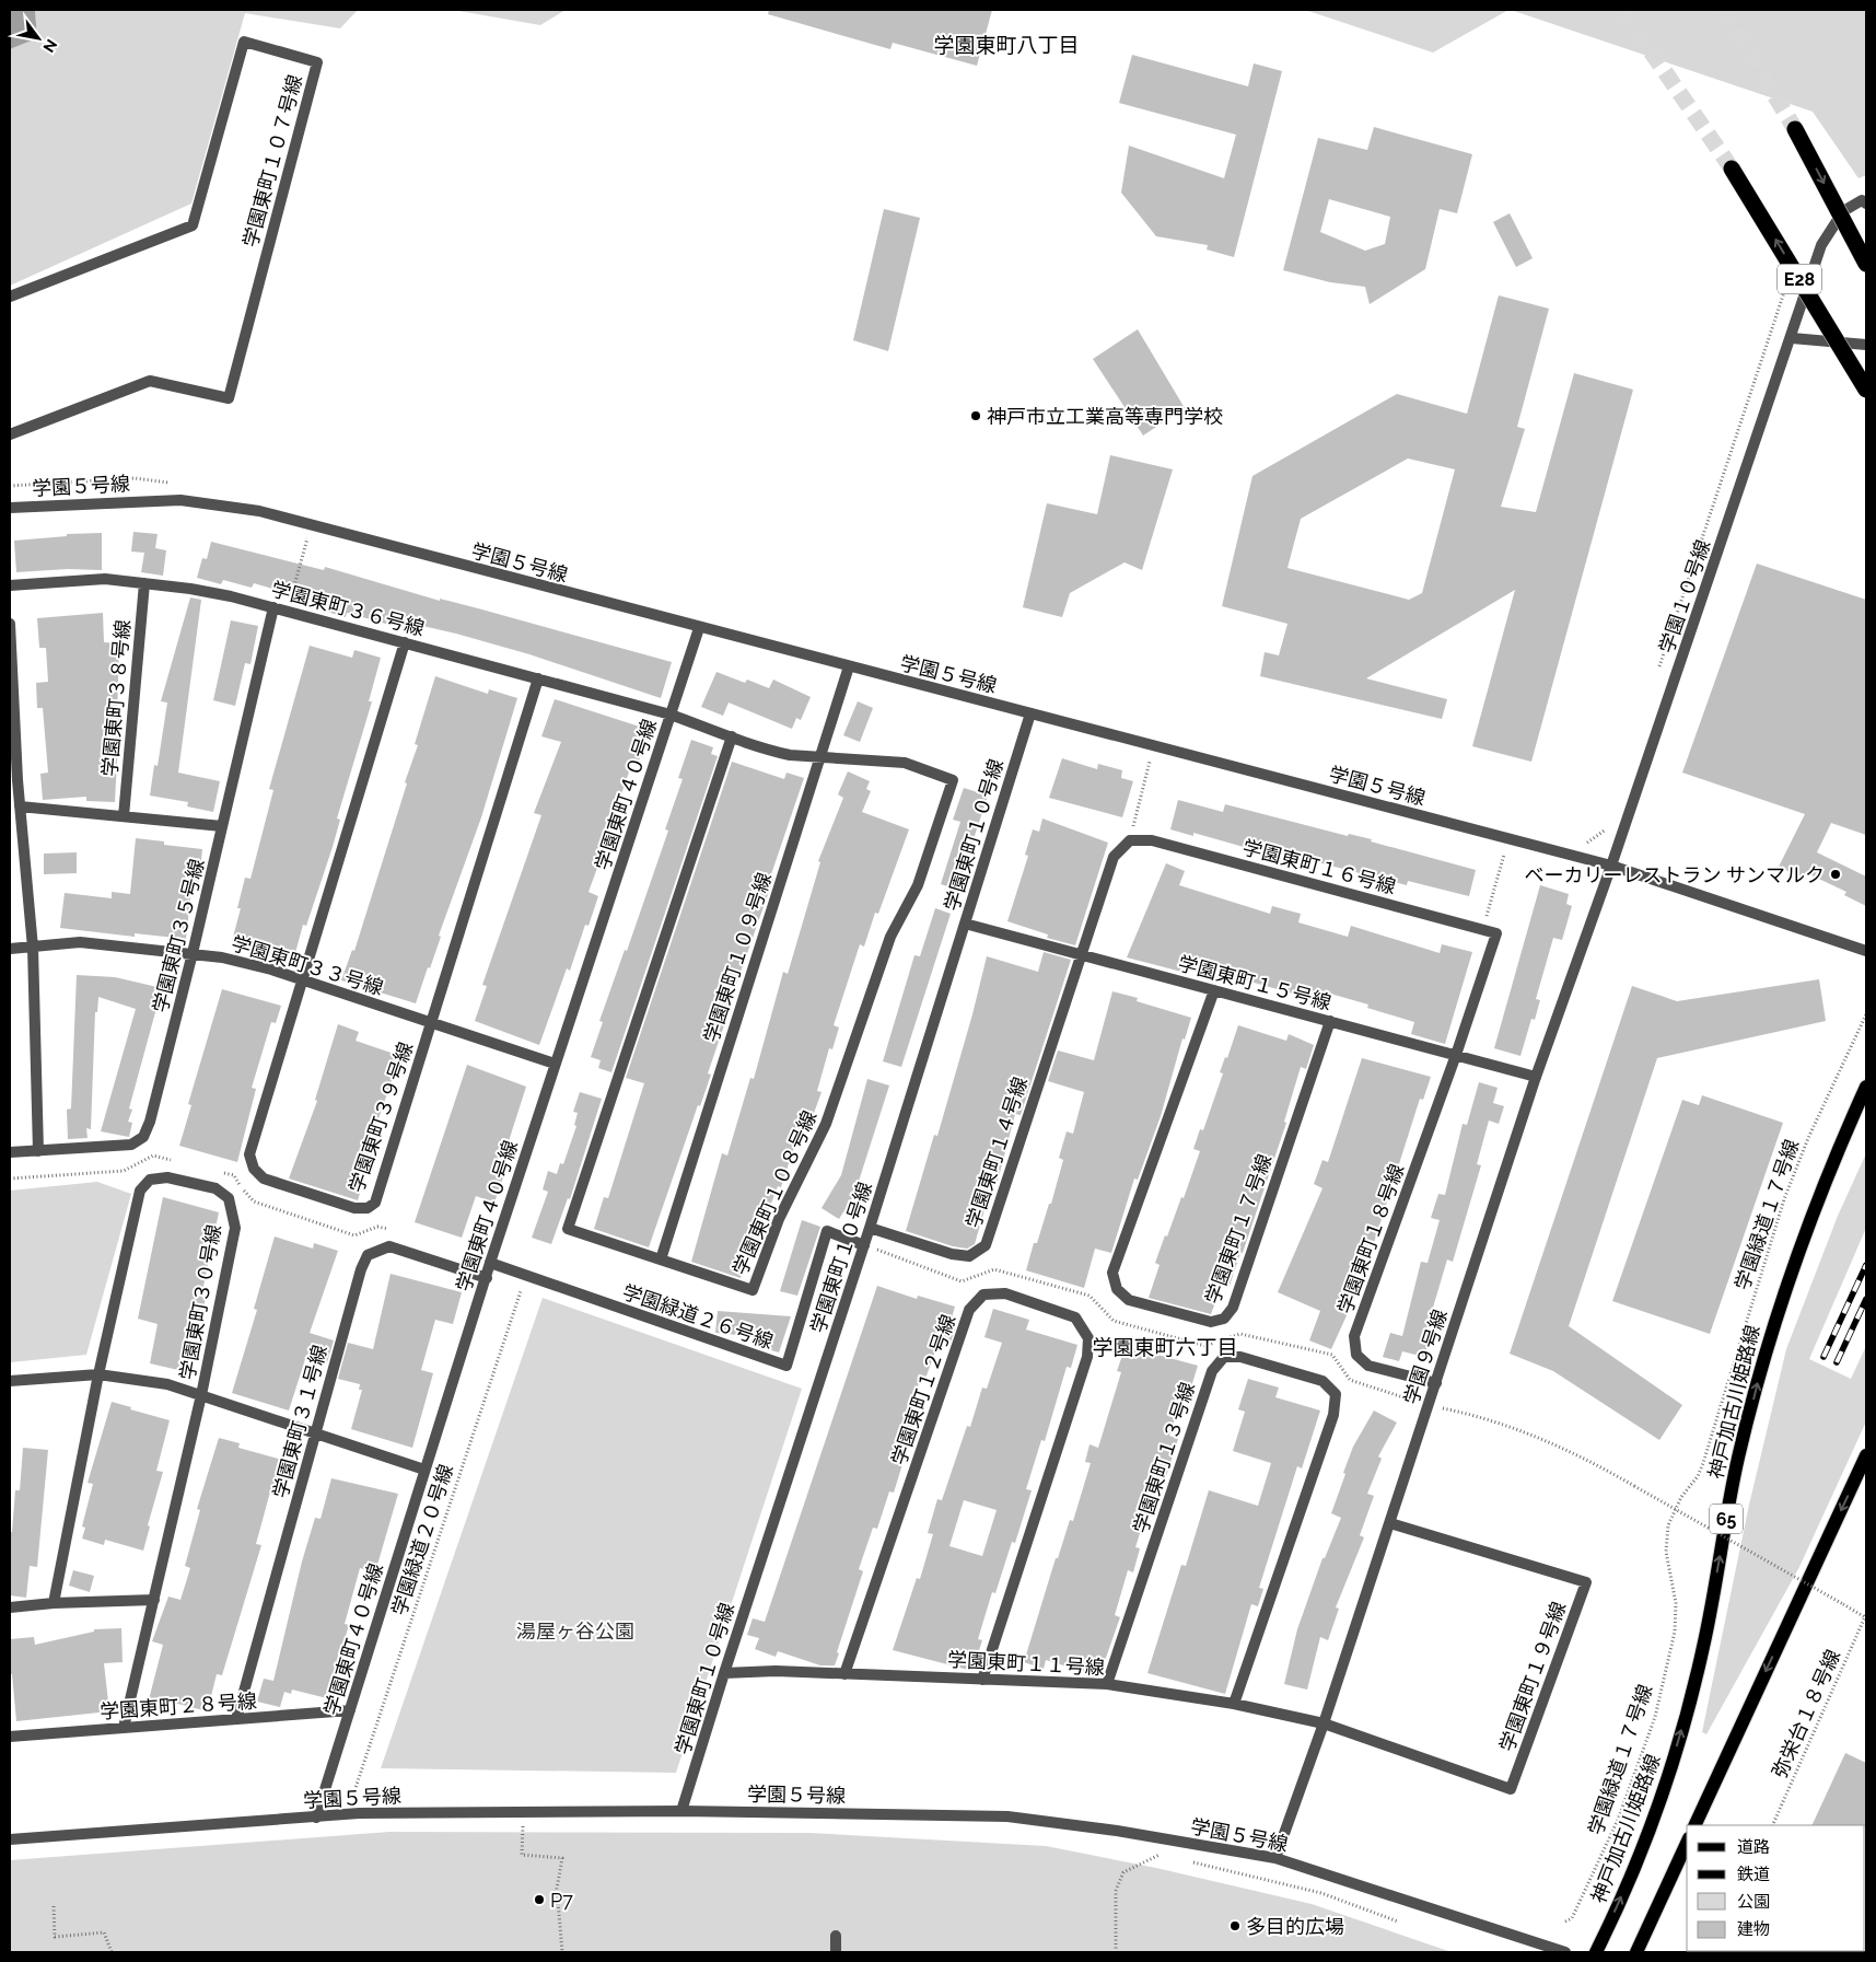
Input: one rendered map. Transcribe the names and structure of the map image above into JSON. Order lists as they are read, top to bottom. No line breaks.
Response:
{"streets":{"highway":["E28"],"main road":["神戸加古川姫路線","65"],"street":["学園東町１０７号線","学園５号線","学園１０号線","学園東町３６号線","学園東町３８号線","学園東町４０号線","学園東町１０号線","学園東町１６号線","学園東町３５号線","学園東町１０９号線","学園東町３３号線","学園東町１５号線","学園東町３９号線","学園東町１４号線","学園東町１０８号線","学園東町１７号線","学園東町１８号線","学園東町３０号線","学園緑道２６号線","学園９号線","学園東町１２号線","学園東町３１号線","学園東町１３号線","学園東町１１号線","学園東町１９号線","学園東町２８号線"],"path":["学園緑道１７号線","学園緑道２０号線","弥栄台１８号線"]},"crossings":[["学園５号線","学園１０号線"],["学園５号線","学園東町４０号線"],["学園５号線","学園東町１０号線"],["学園５号線","学園東町１０９号線"],["学園５号線","学園９号線"],["学園５号線","学園緑道２０号線"],["学園１０号線","学園９号線"],["学園東町３６号線","学園東町３８号線"],["学園東町３６号線","学園東町４０号線"],["学園東町３６号線","学園東町３５号線"],["学園東町３６号線","学園東町３９号線"],["学園東町３６号線","学園東町１０８号線"],["学園東町４０号線","学園東町３３号線"],["学園東町４０号線","学園東町１０８号線"],["学園東町４０号線","学園緑道２６号線"],["学園東町４０号線","学園東町３１号線"],["学園東町４０号線","学園東町２８号線"],["学園東町１０号線","学園東町１５号線"],["学園東町１０号線","学園東町１４号線"],["学園東町１０号線","学園緑道２６号線"],["学園東町１０号線","学園東町１１号線"],["学園東町３５号線","学園東町３３号線"],["学園東町１０９号線","学園東町１０８号線"],["学園東町３３号線","学園東町３９号線"],["学園東町１５号線","学園東町１４号線"],["学園東町１５号線","学園東町１７号線"],["学園東町１５号線","学園東町１８号線"],["学園東町１５号線","学園９号線"],["学園東町１８号線","学園９号線"],["学園東町３０号線","学園東町２８号線"],["学園緑道２６号線","学園緑道２０号線"],["学園９号線","学園東町１１号線"],["学園９号線","学園東町１９号線"],["学園東町１２号線","学園東町１１号線"],["学園東町３１号線","学園東町２８号線"],["学園東町１３号線","学園東町１１号線"],["学園東町１１号線","学園東町１９号線"]],"districts":["学園東町八丁目","学園東町六丁目"],"parks":["湯屋ヶ谷公園"],"places":["神戸市立工業高等専門学校","ベーカリーレストラン サンマルク","P7","多目的広場"],"legend":["道路","鉄道","公園","建物"],"north":"bottom right"}
